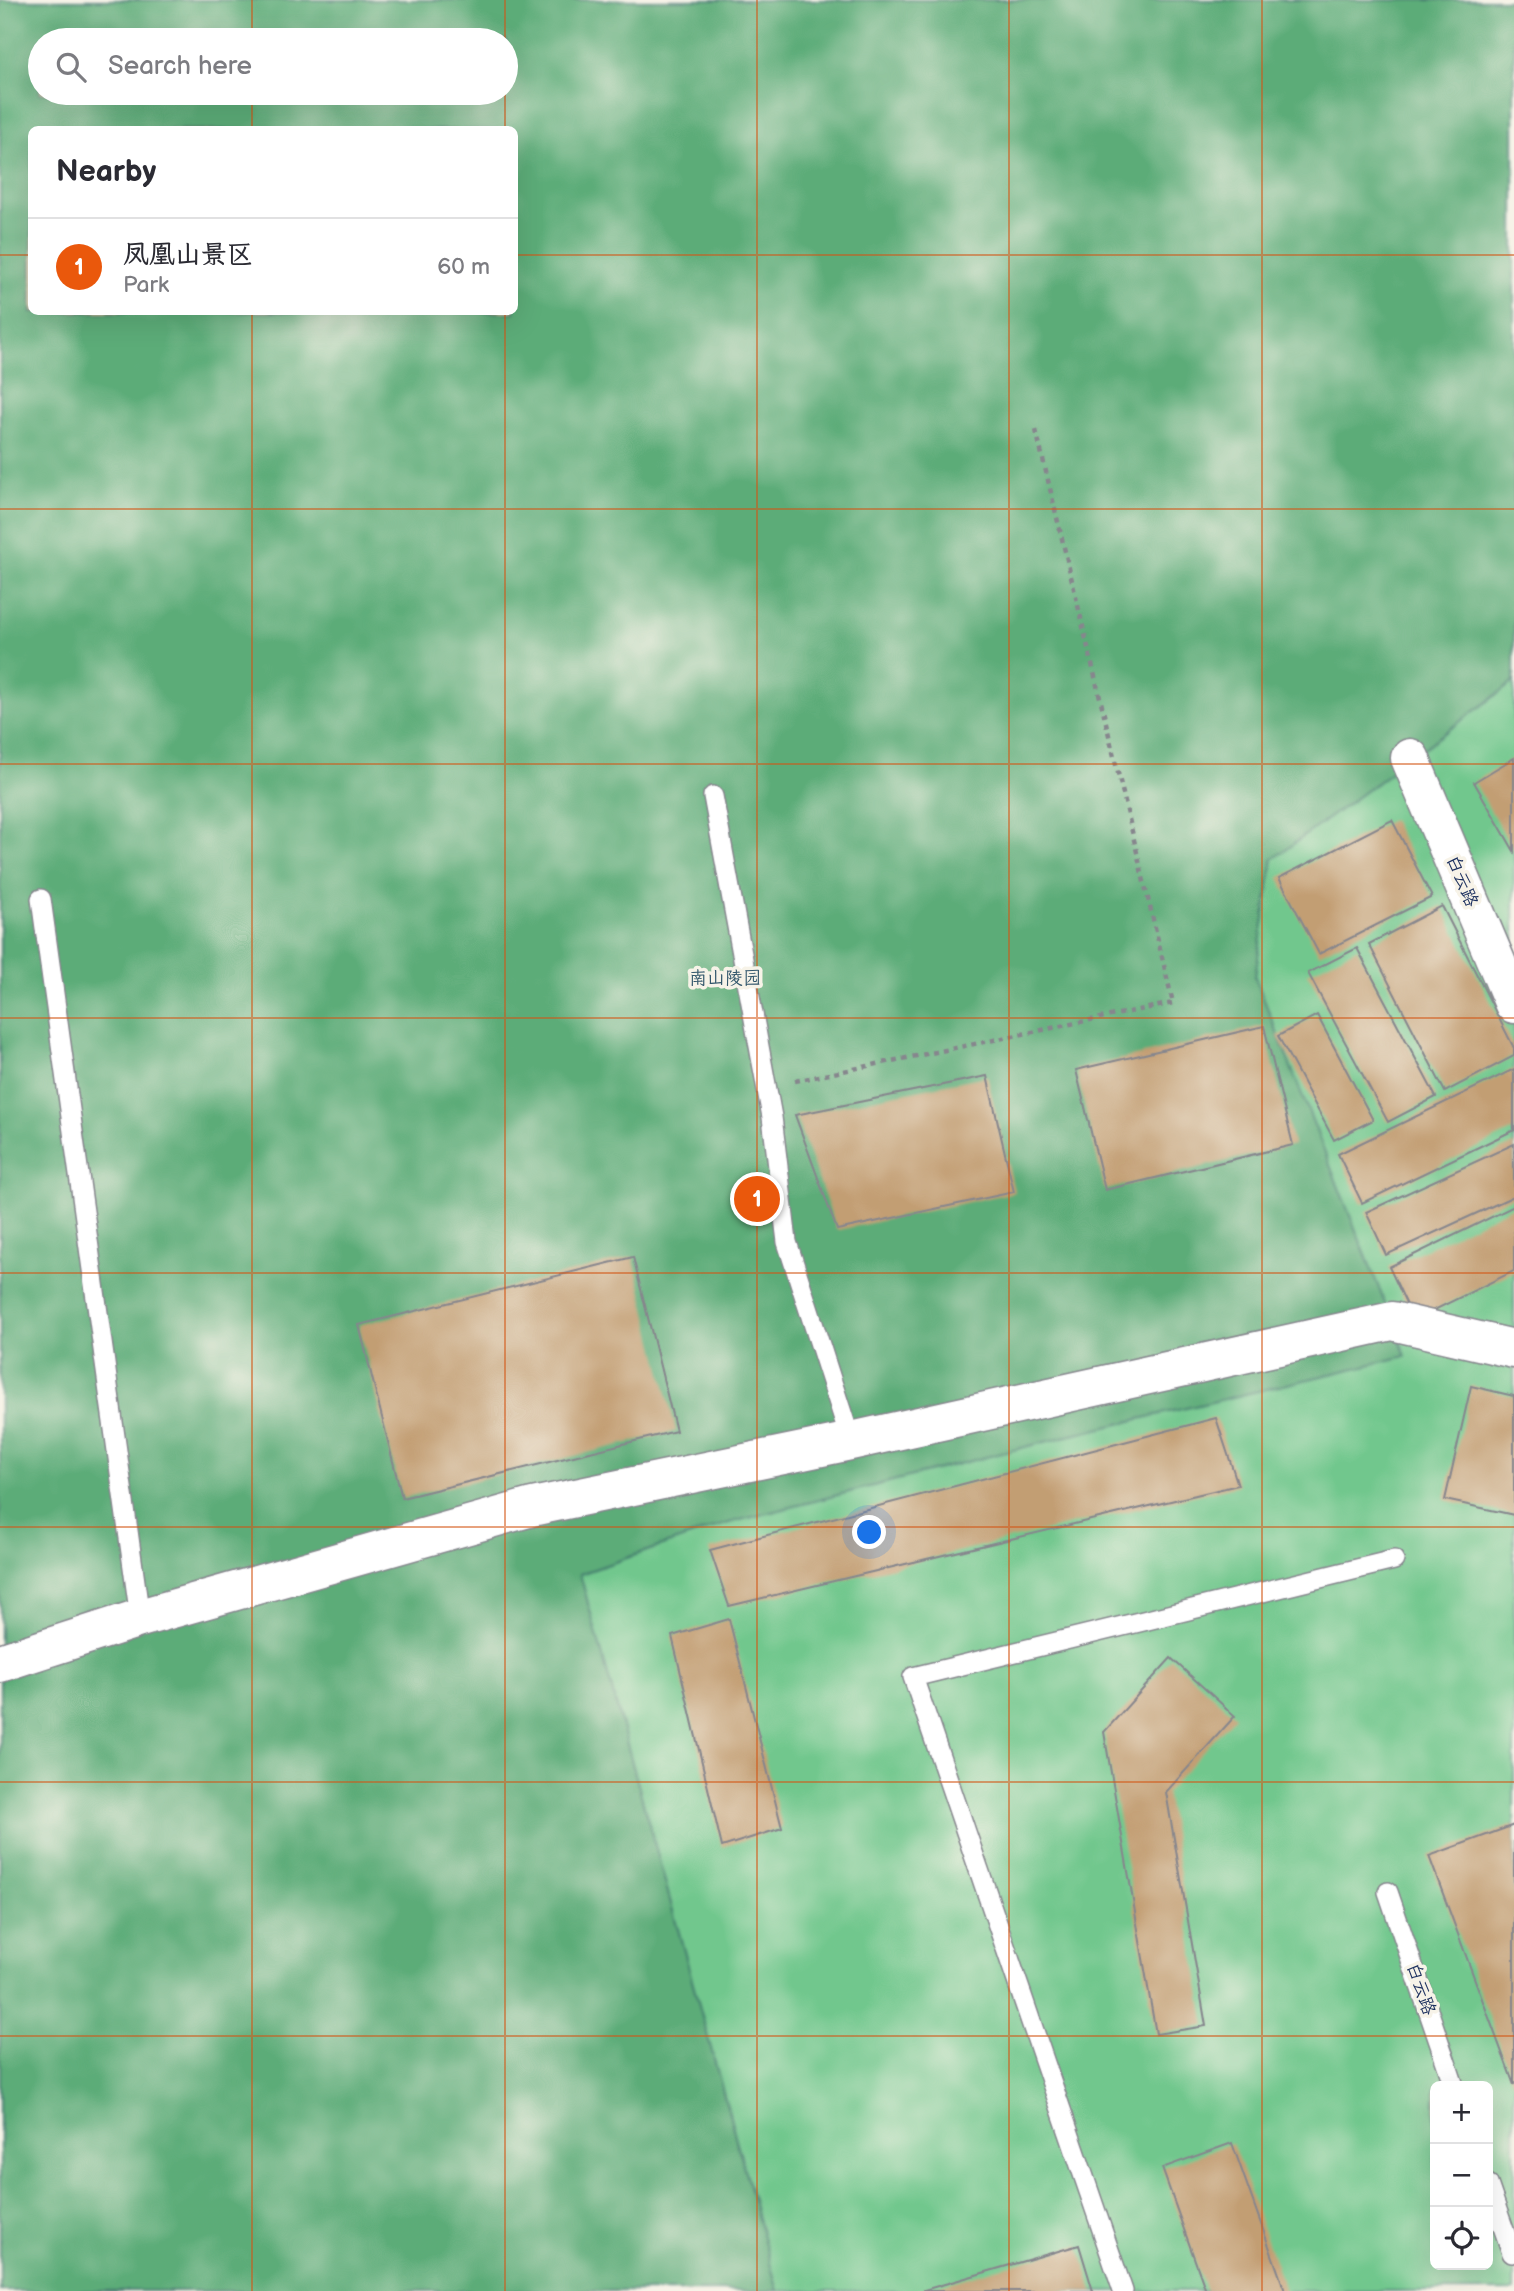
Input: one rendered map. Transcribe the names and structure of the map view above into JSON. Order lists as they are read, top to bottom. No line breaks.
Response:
{"streets":{"street":["白云路"]},"parks":["南山陵园"],"page":{"search":"Search here","heading":"Nearby","list":[{"mark":"1","name":"凤凰山景区","note":"Park","value":"60 m"}],"pins":"1","map_buttons":["+","−"]}}
